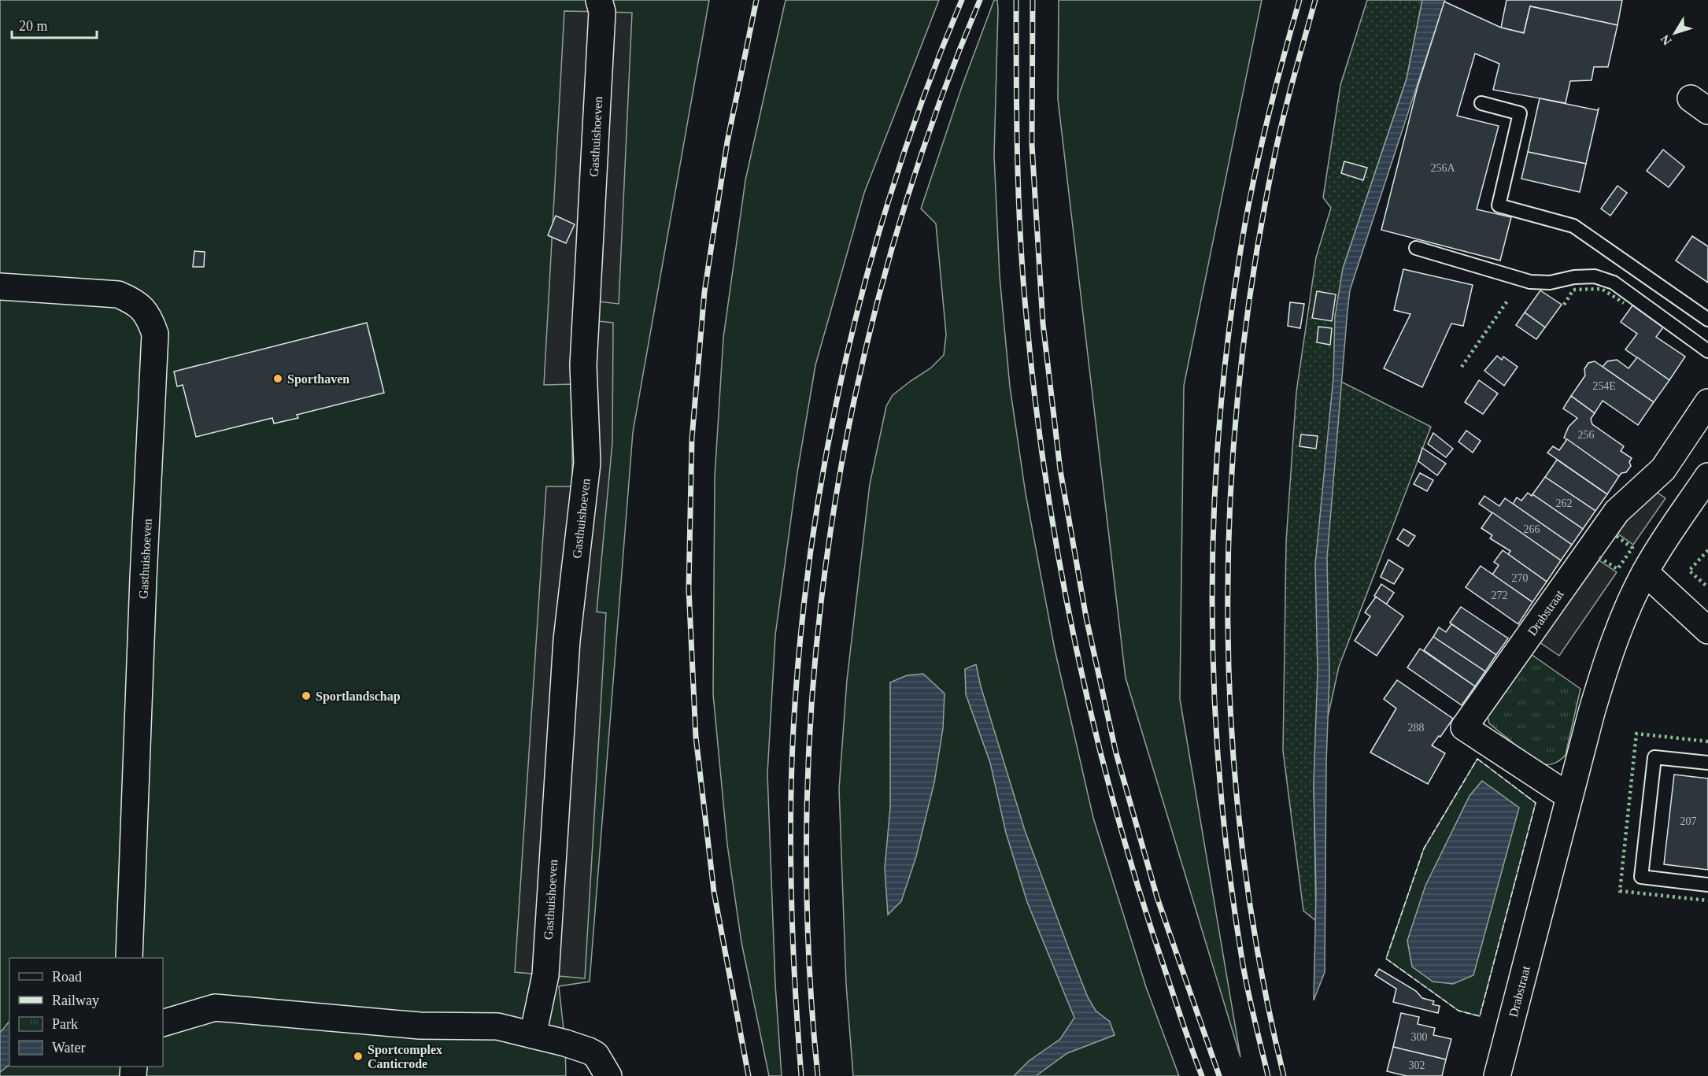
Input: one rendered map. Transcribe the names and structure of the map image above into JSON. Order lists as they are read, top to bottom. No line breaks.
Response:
{"streets":{"street":["Gasthuishoeven","Drabstraat"]},"places":["Sporthaven","Sportlandschap","Sportcomplex Canticrode"],"house_numbers":["256A","254E","256","262","266","270","272","288","207","300","302"],"legend":["Road","Railway","Park","Water"],"scale_bar":"20 m","north":"bottom left"}
